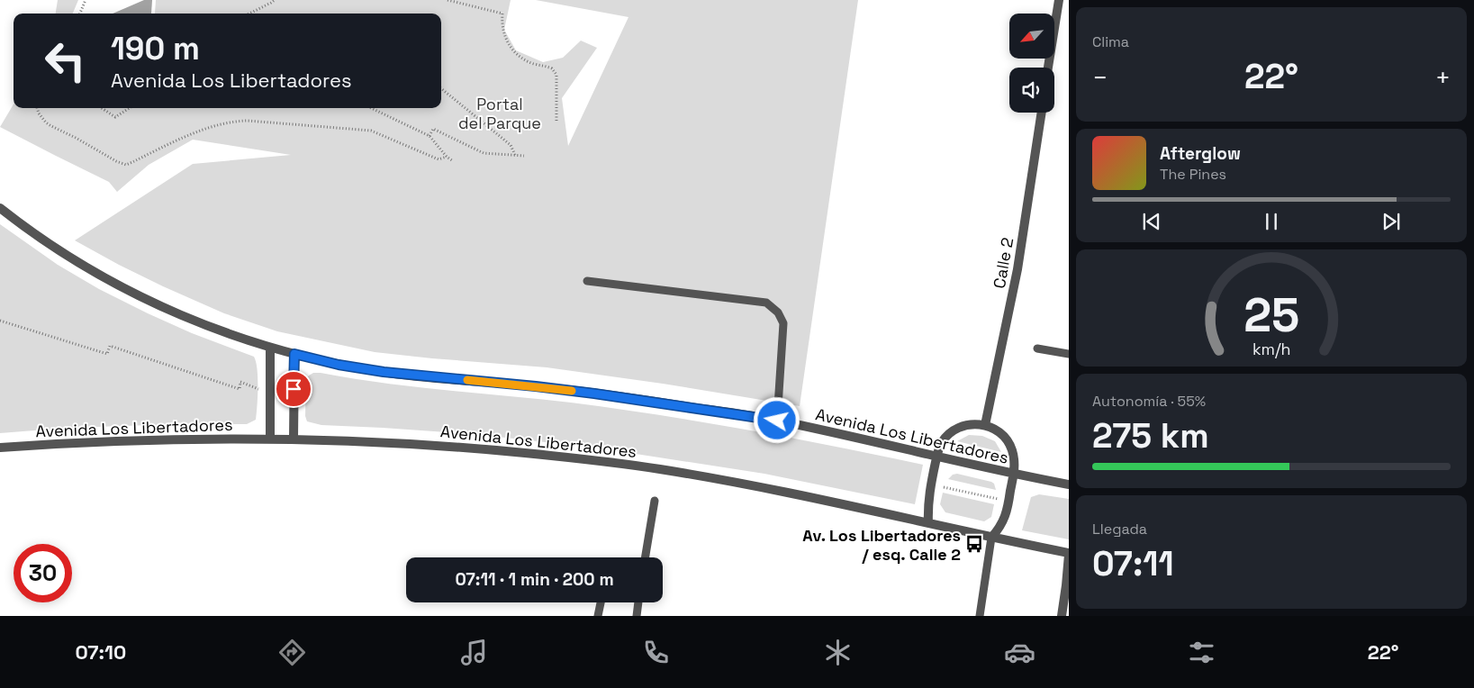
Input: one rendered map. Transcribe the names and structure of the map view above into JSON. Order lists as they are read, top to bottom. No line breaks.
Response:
{"streets":{"street":["Calle 2","Avenida Los Libertadores"]},"parks":["Portal del Parque"],"places":{"bus stop":["Av. Los Libertadores / esq. Calle 2"]},"north":"bottom left","page":{"tile":["Clima",["Autonomía · 55%","275 km"],["Llegada","07:11"]],"turn":["190 m","Avenida Los Libertadores"],"heat":["−","22°","+"],"song":["Afterglow","The Pines"],"limit":"30","trip":"07:11 · 1 min · 200 m","tabs":["07:10","22°"],"gauge":["25","km/h"]}}
